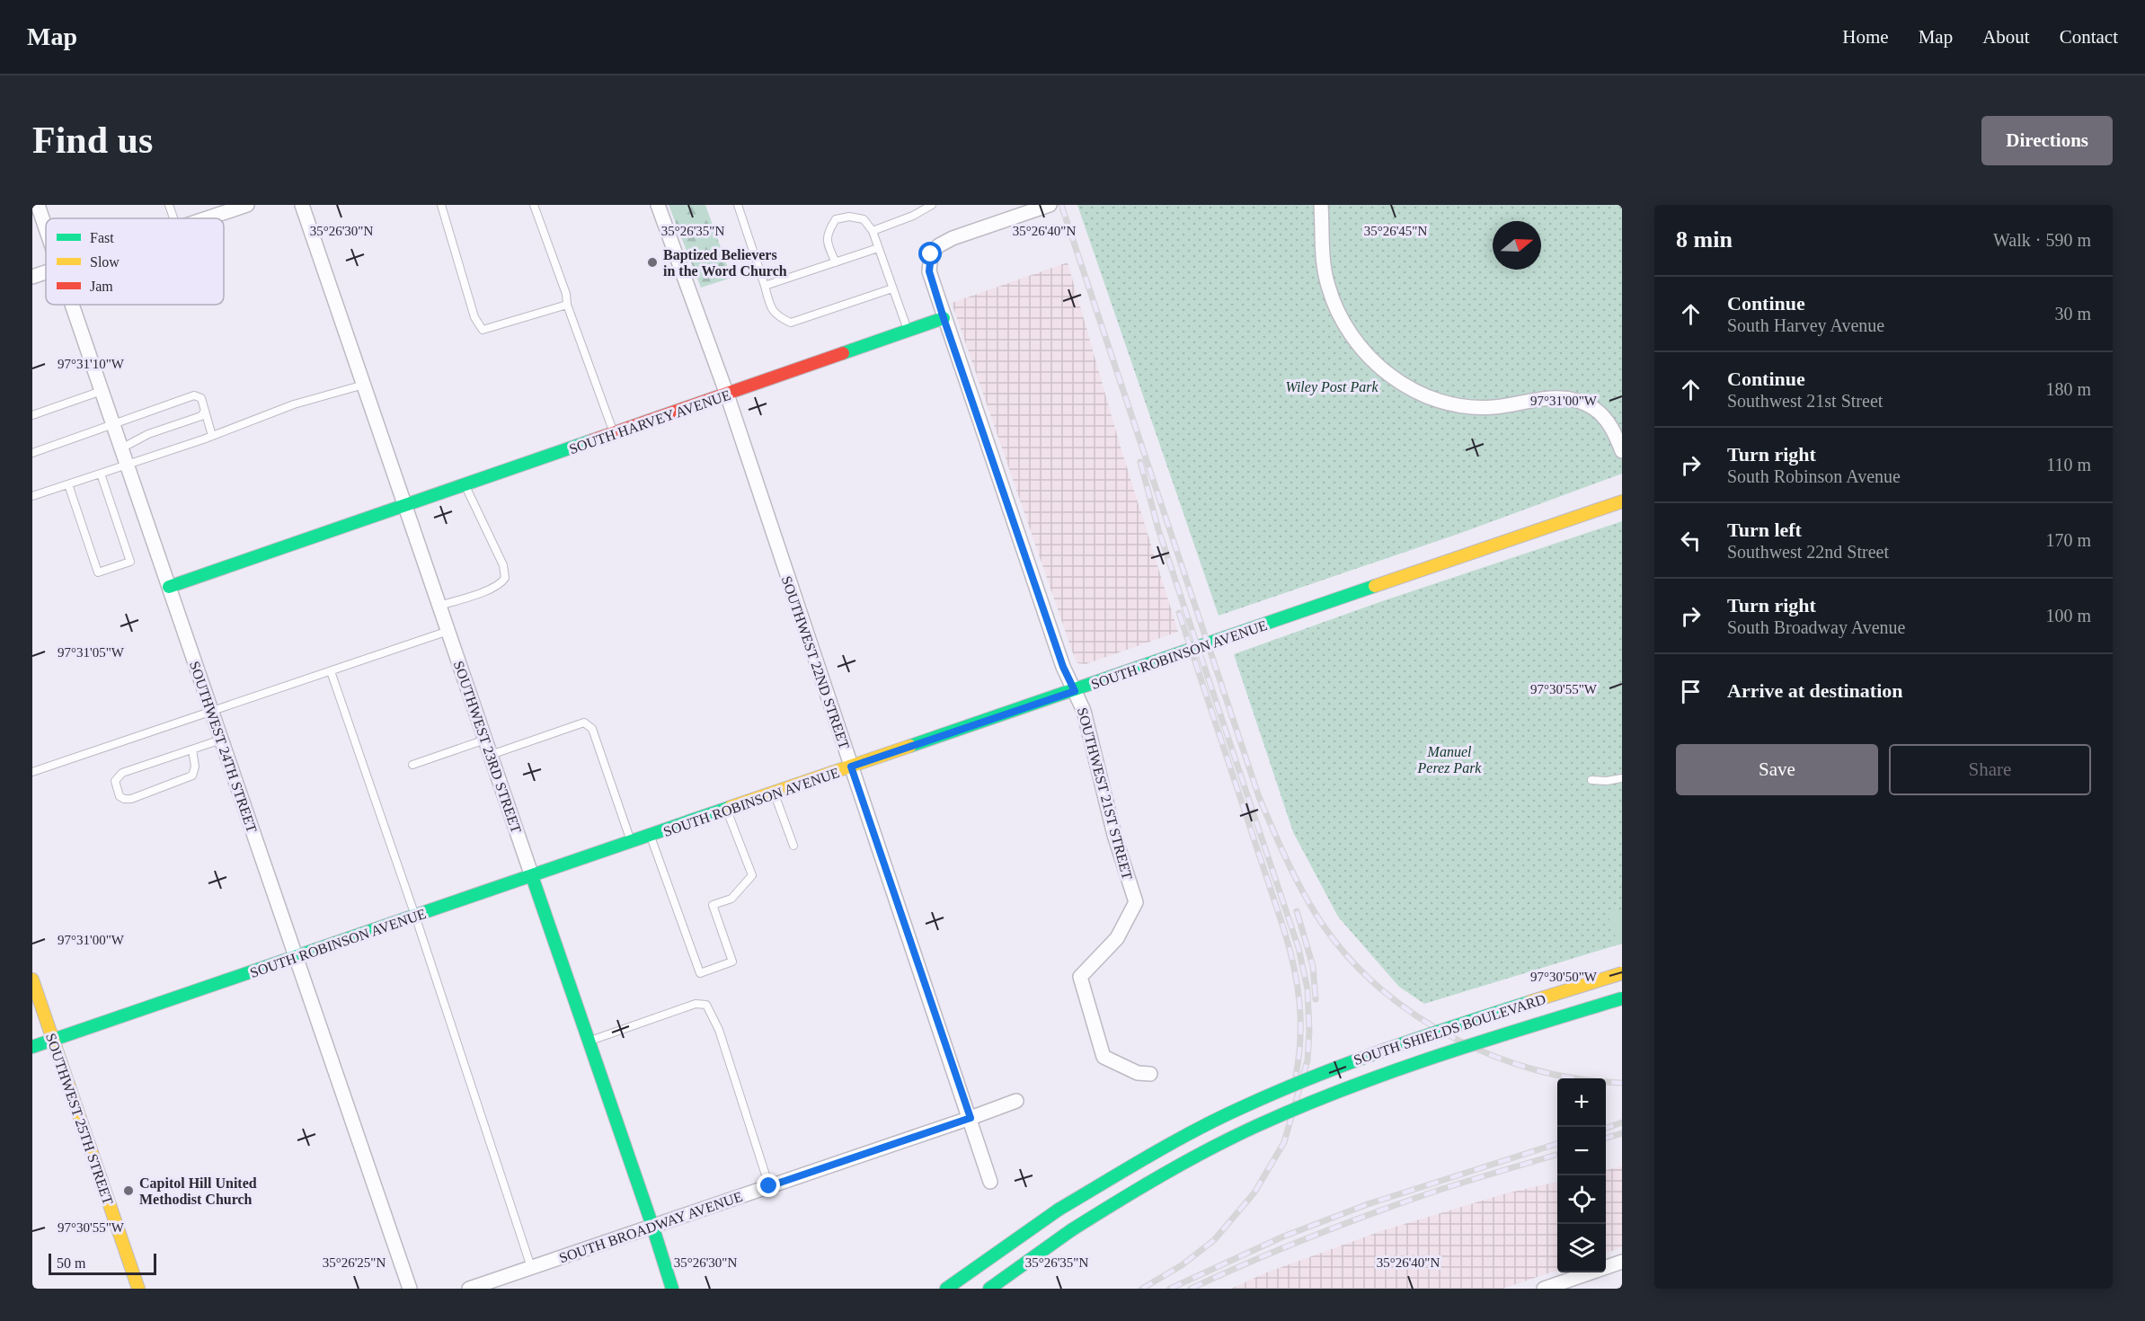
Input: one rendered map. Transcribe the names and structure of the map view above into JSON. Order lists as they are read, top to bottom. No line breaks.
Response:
{"streets":{"main road":["SOUTH HARVEY AVENUE","SOUTH ROBINSON AVENUE","SOUTHWEST 23RD STREET","SOUTH SHIELDS BOULEVARD","SOUTHWEST 25TH STREET"],"street":["SOUTHWEST 22ND STREET","SOUTHWEST 24TH STREET","SOUTHWEST 21ST STREET","SOUTH BROADWAY AVENUE"]},"crossings":[["SOUTH HARVEY AVENUE","SOUTHWEST 22ND STREET"],["SOUTH HARVEY AVENUE","SOUTHWEST 24TH STREET"],["SOUTH HARVEY AVENUE","SOUTHWEST 23RD STREET"],["SOUTH HARVEY AVENUE","SOUTHWEST 21ST STREET"],["SOUTH ROBINSON AVENUE","SOUTHWEST 22ND STREET"],["SOUTH ROBINSON AVENUE","SOUTHWEST 24TH STREET"],["SOUTH ROBINSON AVENUE","SOUTHWEST 23RD STREET"],["SOUTH ROBINSON AVENUE","SOUTHWEST 21ST STREET"],["SOUTH ROBINSON AVENUE","SOUTHWEST 25TH STREET"],["SOUTHWEST 22ND STREET","SOUTH BROADWAY AVENUE"],["SOUTHWEST 23RD STREET","SOUTH BROADWAY AVENUE"]],"parks":["Wiley Post Park","Manuel Perez Park"],"places":["Baptized Believers in the Word Church","Capitol Hill United Methodist Church"],"legend":["Fast","Slow","Jam"],"scale_bar":"50 m","north":"right","page":{"header":"Map","nav":["Home","Map","About","Contact"],"buttons":["Directions",["Save","Share"]],"title":"Find us","heading":["8 min","Walk · 590 m"],"list":[["Continue","South Harvey Avenue","30 m"],["Continue","Southwest 21st Street","180 m"],["Turn right","South Robinson Avenue","110 m"],["Turn left","Southwest 22nd Street","170 m"],["Turn right","South Broadway Avenue","100 m"],"Arrive at destination"],"map_buttons":["+","−"],"scale":"50 m"},"coordinates":["35°26'30\"N","35°26'40\"N","35°26'45\"N","35°26'35\"N","97°31'10\"W","97°31'00\"W","97°31'05\"W","97°30'55\"W","97°30'50\"W","35°26'25\"N"]}
